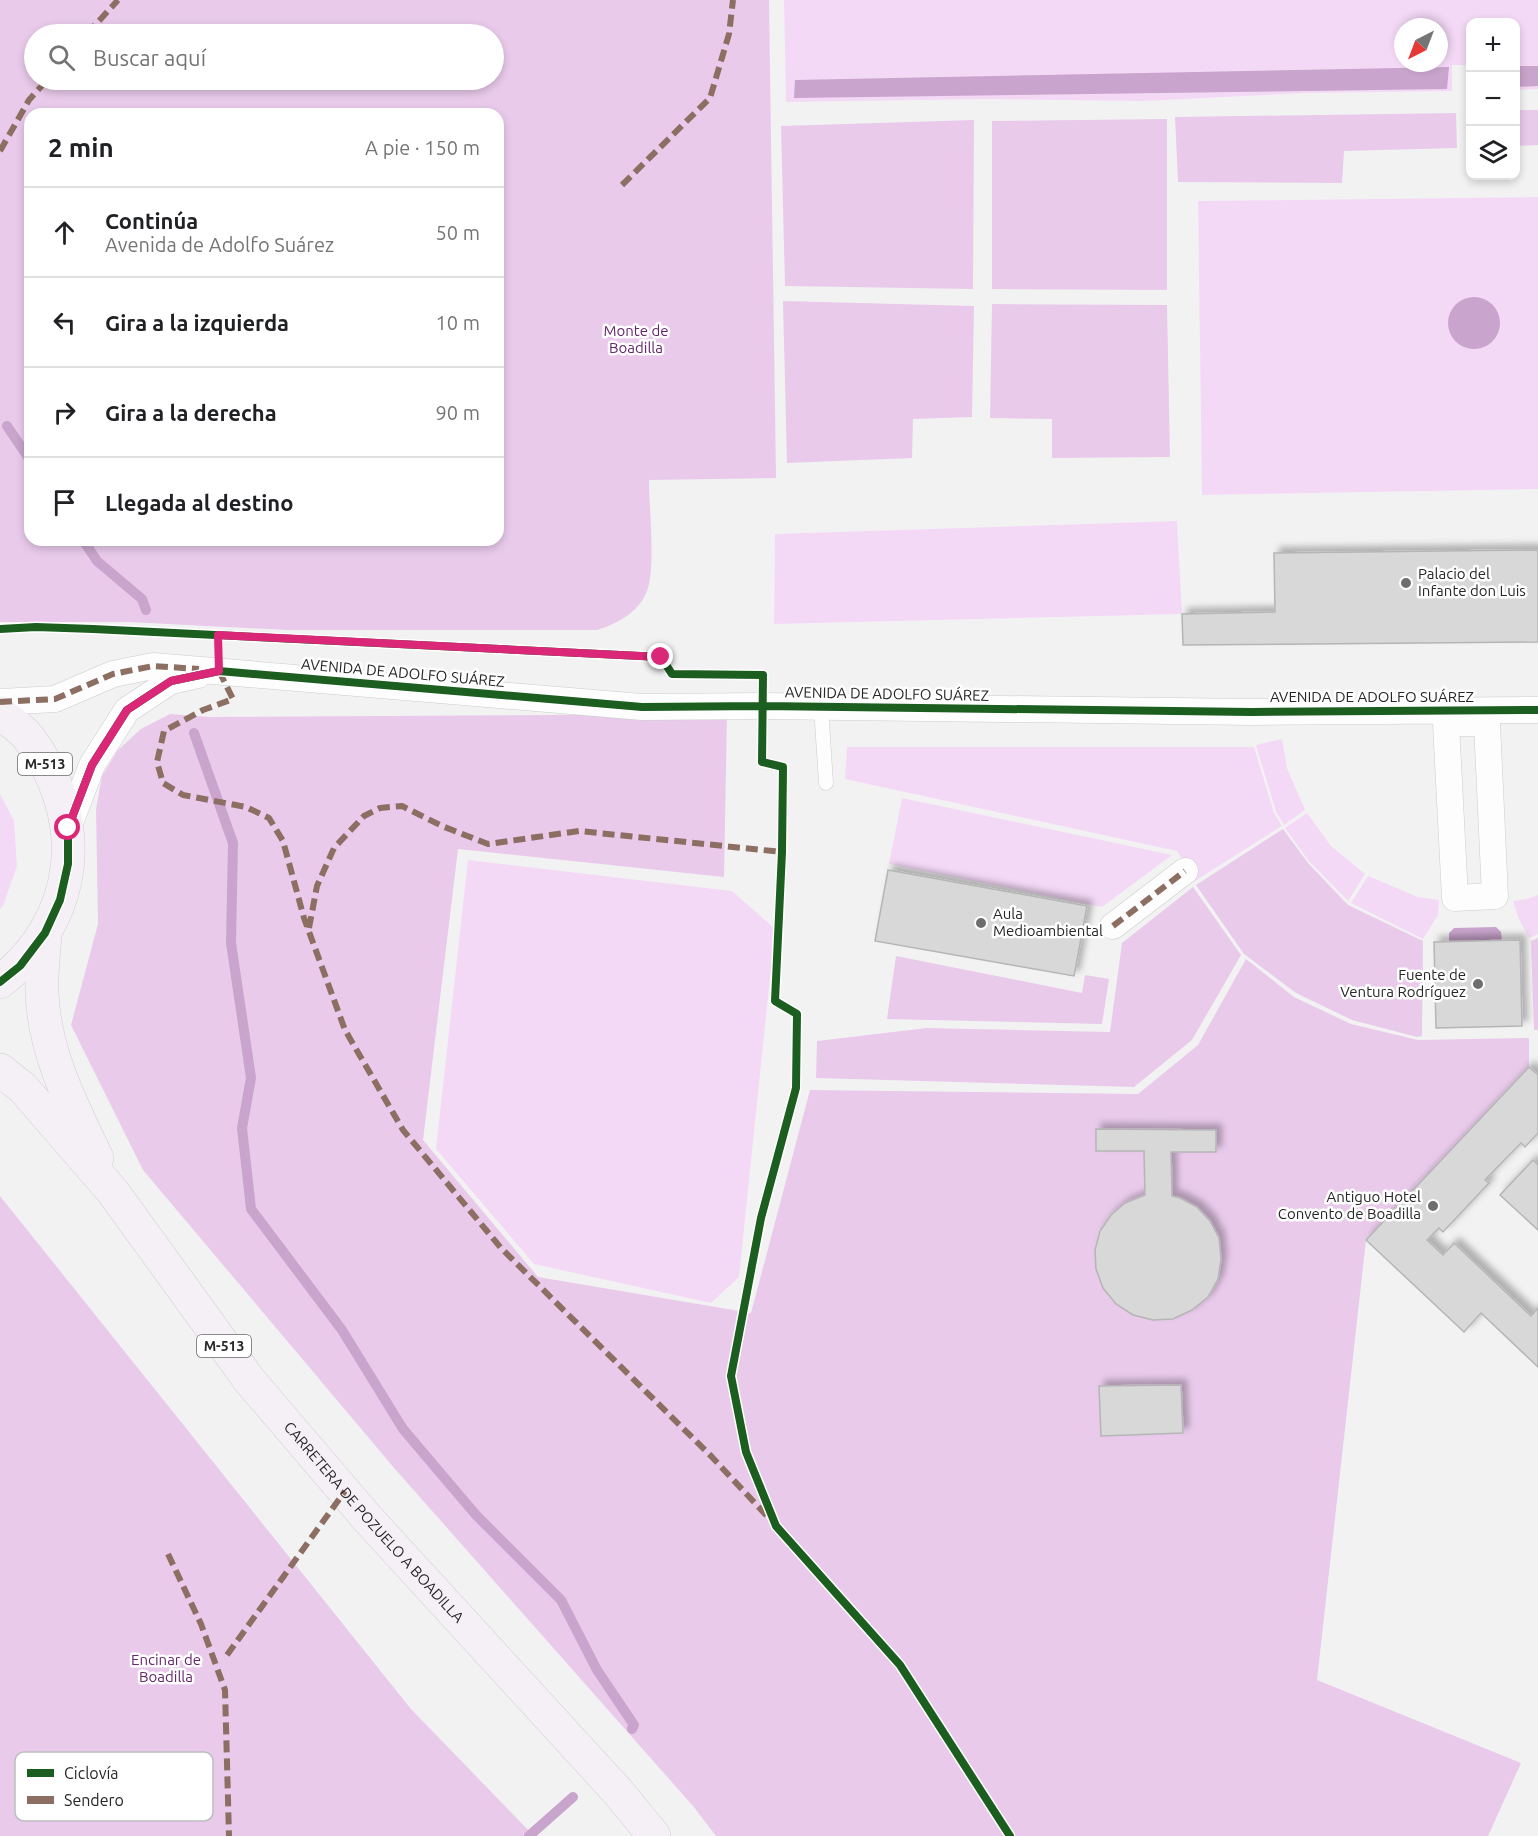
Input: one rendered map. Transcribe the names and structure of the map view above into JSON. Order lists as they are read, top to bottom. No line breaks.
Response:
{"streets":{"main road":["M-513","CARRETERA DE POZUELO A BOADILLA"],"street":["AVENIDA DE ADOLFO SUÁREZ"]},"crossings":[["AVENIDA DE ADOLFO SUÁREZ","M-513"],["M-513","CARRETERA DE POZUELO A BOADILLA"]],"parks":["Monte de Boadilla","Encinar de Boadilla"],"places":["Palacio del Infante don Luis","Aula Medioambiental","Fuente de Ventura Rodríguez","Antiguo Hotel Convento de Boadilla"],"legend":["Ciclovía","Sendero"],"north":"bottom left","page":{"map_buttons":["+","−"],"search":"Buscar aquí","heading":["2 min","A pie · 150 m"],"list":[["Continúa","Avenida de Adolfo Suárez","50 m"],["Gira a la izquierda","10 m"],["Gira a la derecha","90 m"],"Llegada al destino"]}}
